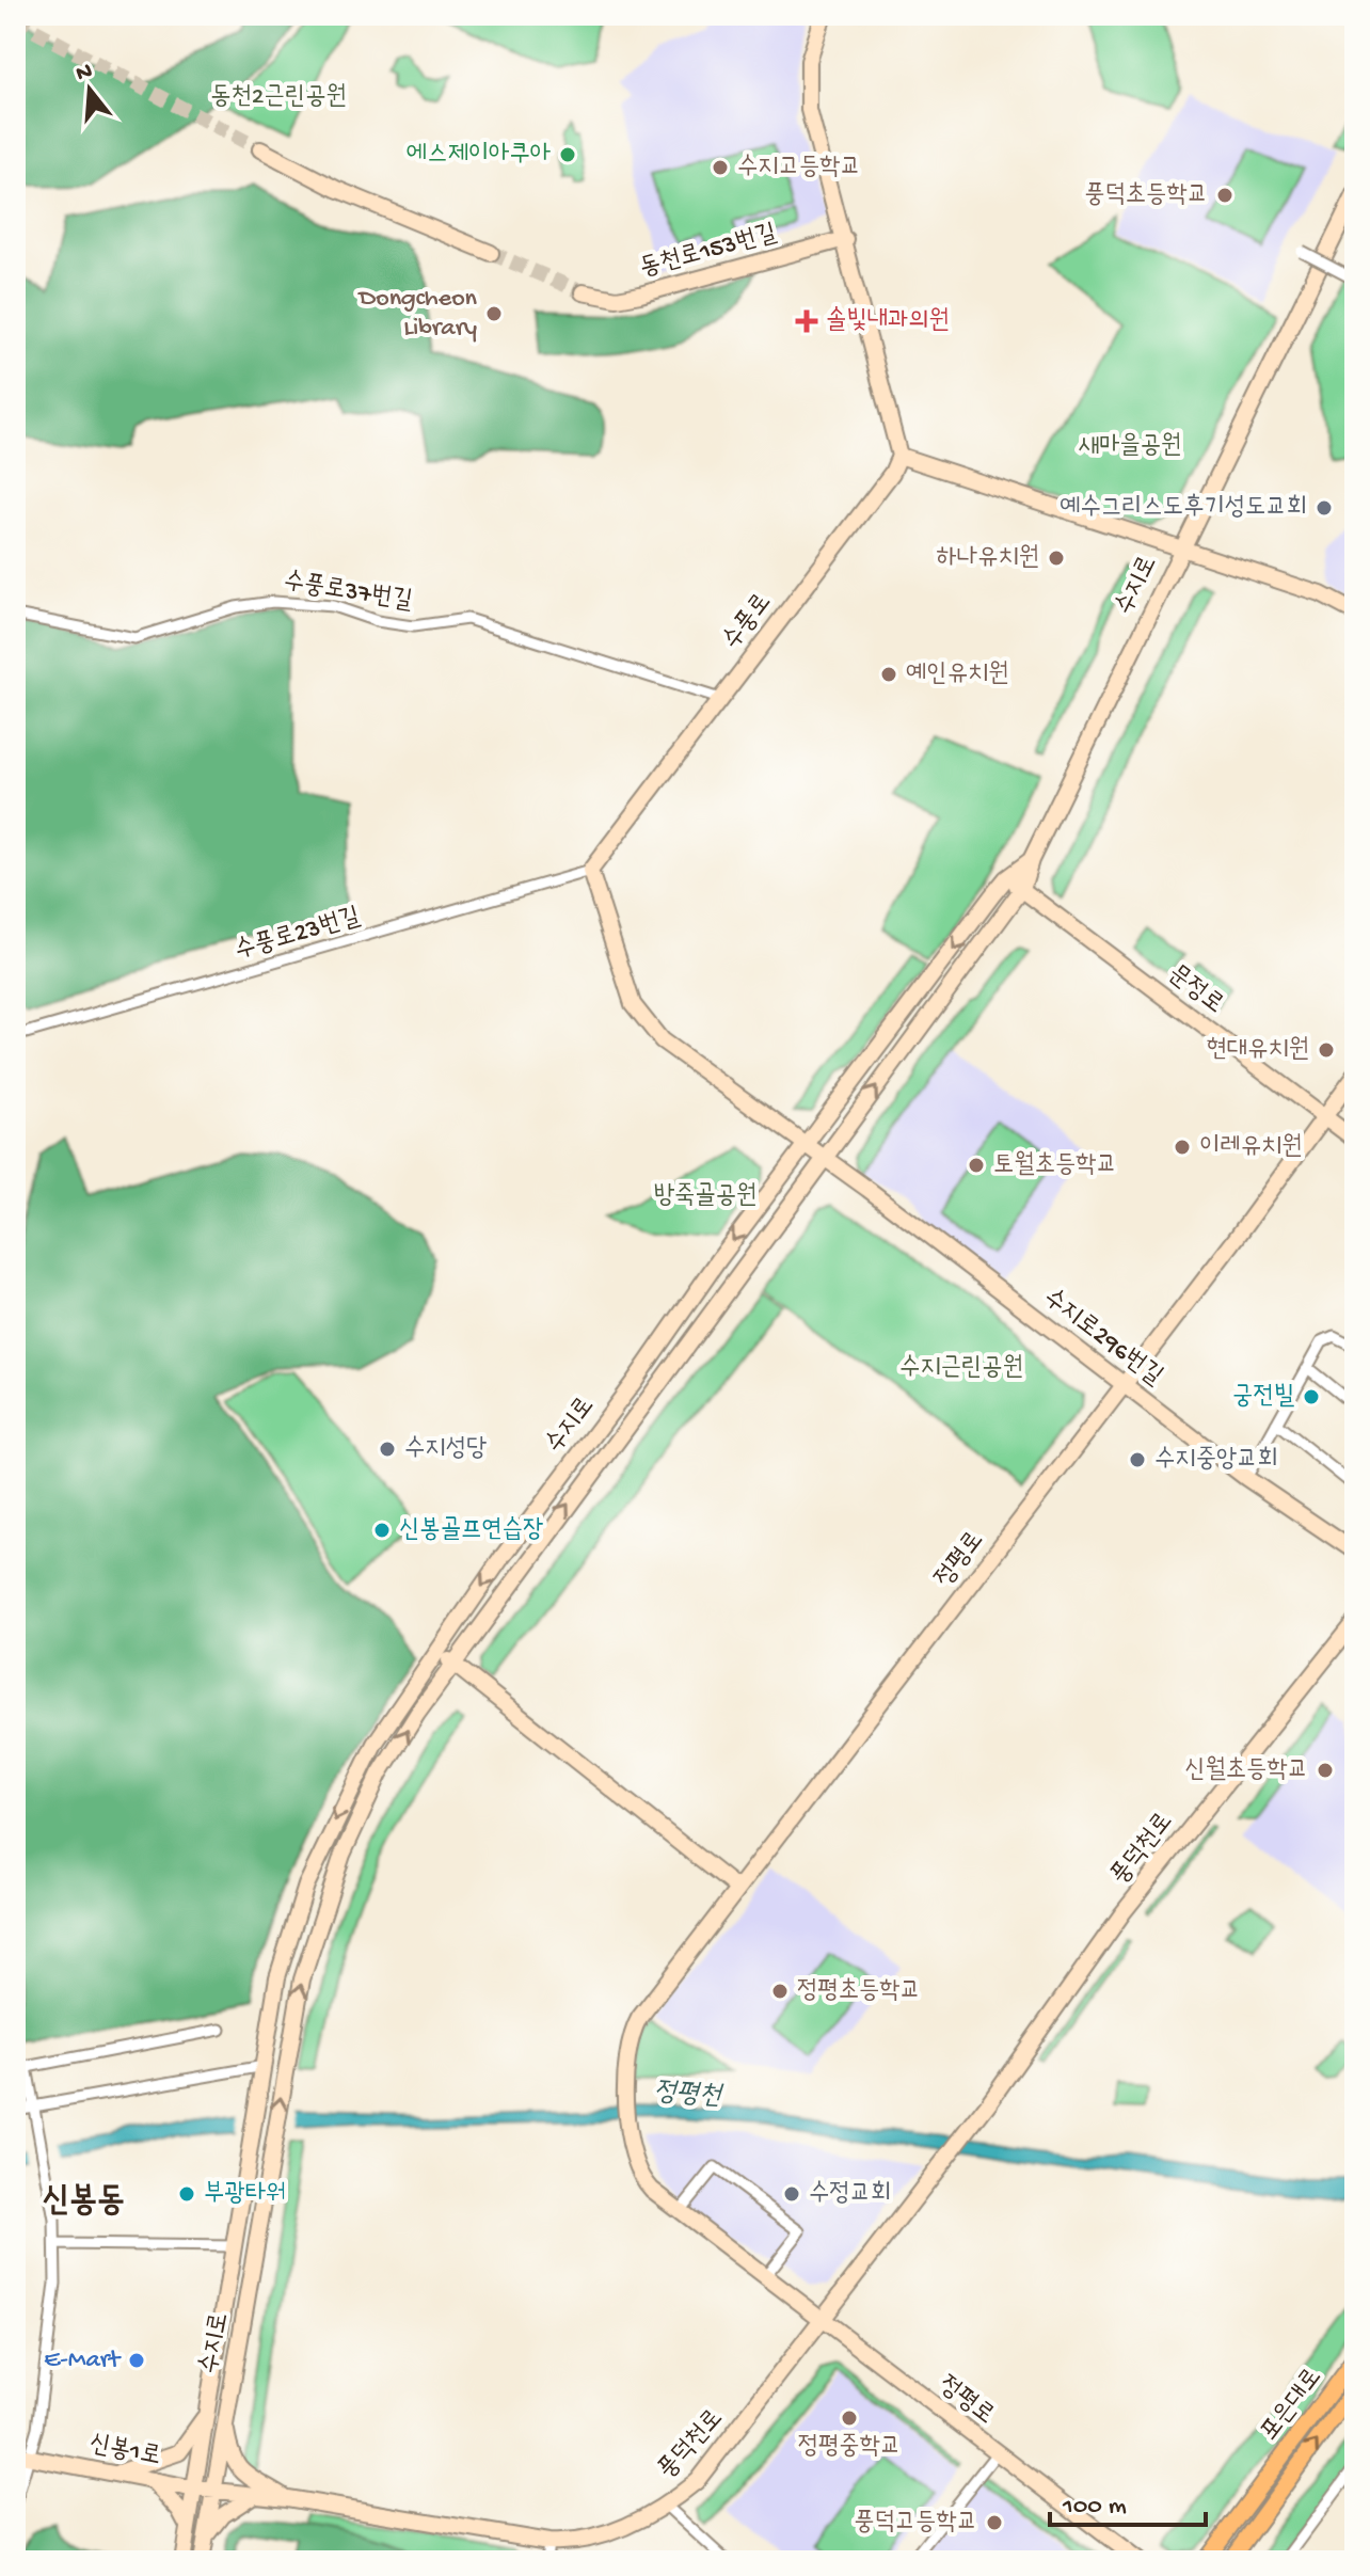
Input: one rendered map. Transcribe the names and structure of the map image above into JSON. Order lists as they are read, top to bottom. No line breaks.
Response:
{"streets":{"main road":["동천로153번길","수지로","수풍로","문정로","수지로296번길","정평로","풍덕천로","포은대로","신봉1로"],"street":["수풍로37번길","수풍로23번길"]},"crossings":[["수지로","문정로"],["수지로","수지로296번길"],["수지로","풍덕천로"],["수지로","신봉1로"],["수풍로37번길","수풍로"],["수풍로","수풍로23번길"],["문정로","정평로"],["수지로296번길","정평로"],["정평로","풍덕천로"],["풍덕천로","신봉1로"]],"districts":["신봉동"],"water":["정평천"],"parks":["동천2근린공원","새마을공원","방죽골공원","수지근린공원"],"places":{"other":["에스제이아쿠아","수지고등학교","풍덕초등학교","Dongcheon Library","예수그리스도후기성도교회","하나유치원","예인유치원","현대유치원","이레유치원","토월초등학교","궁전빌","수지성당","수지중앙교회","신봉골프연습장","신월초등학교","정평초등학교","부광타워","수정교회","E-Mart","정평중학교","풍덕고등학교"],"health":["솔빛내과의원"]},"scale_bar":"100 m","north":"top"}
